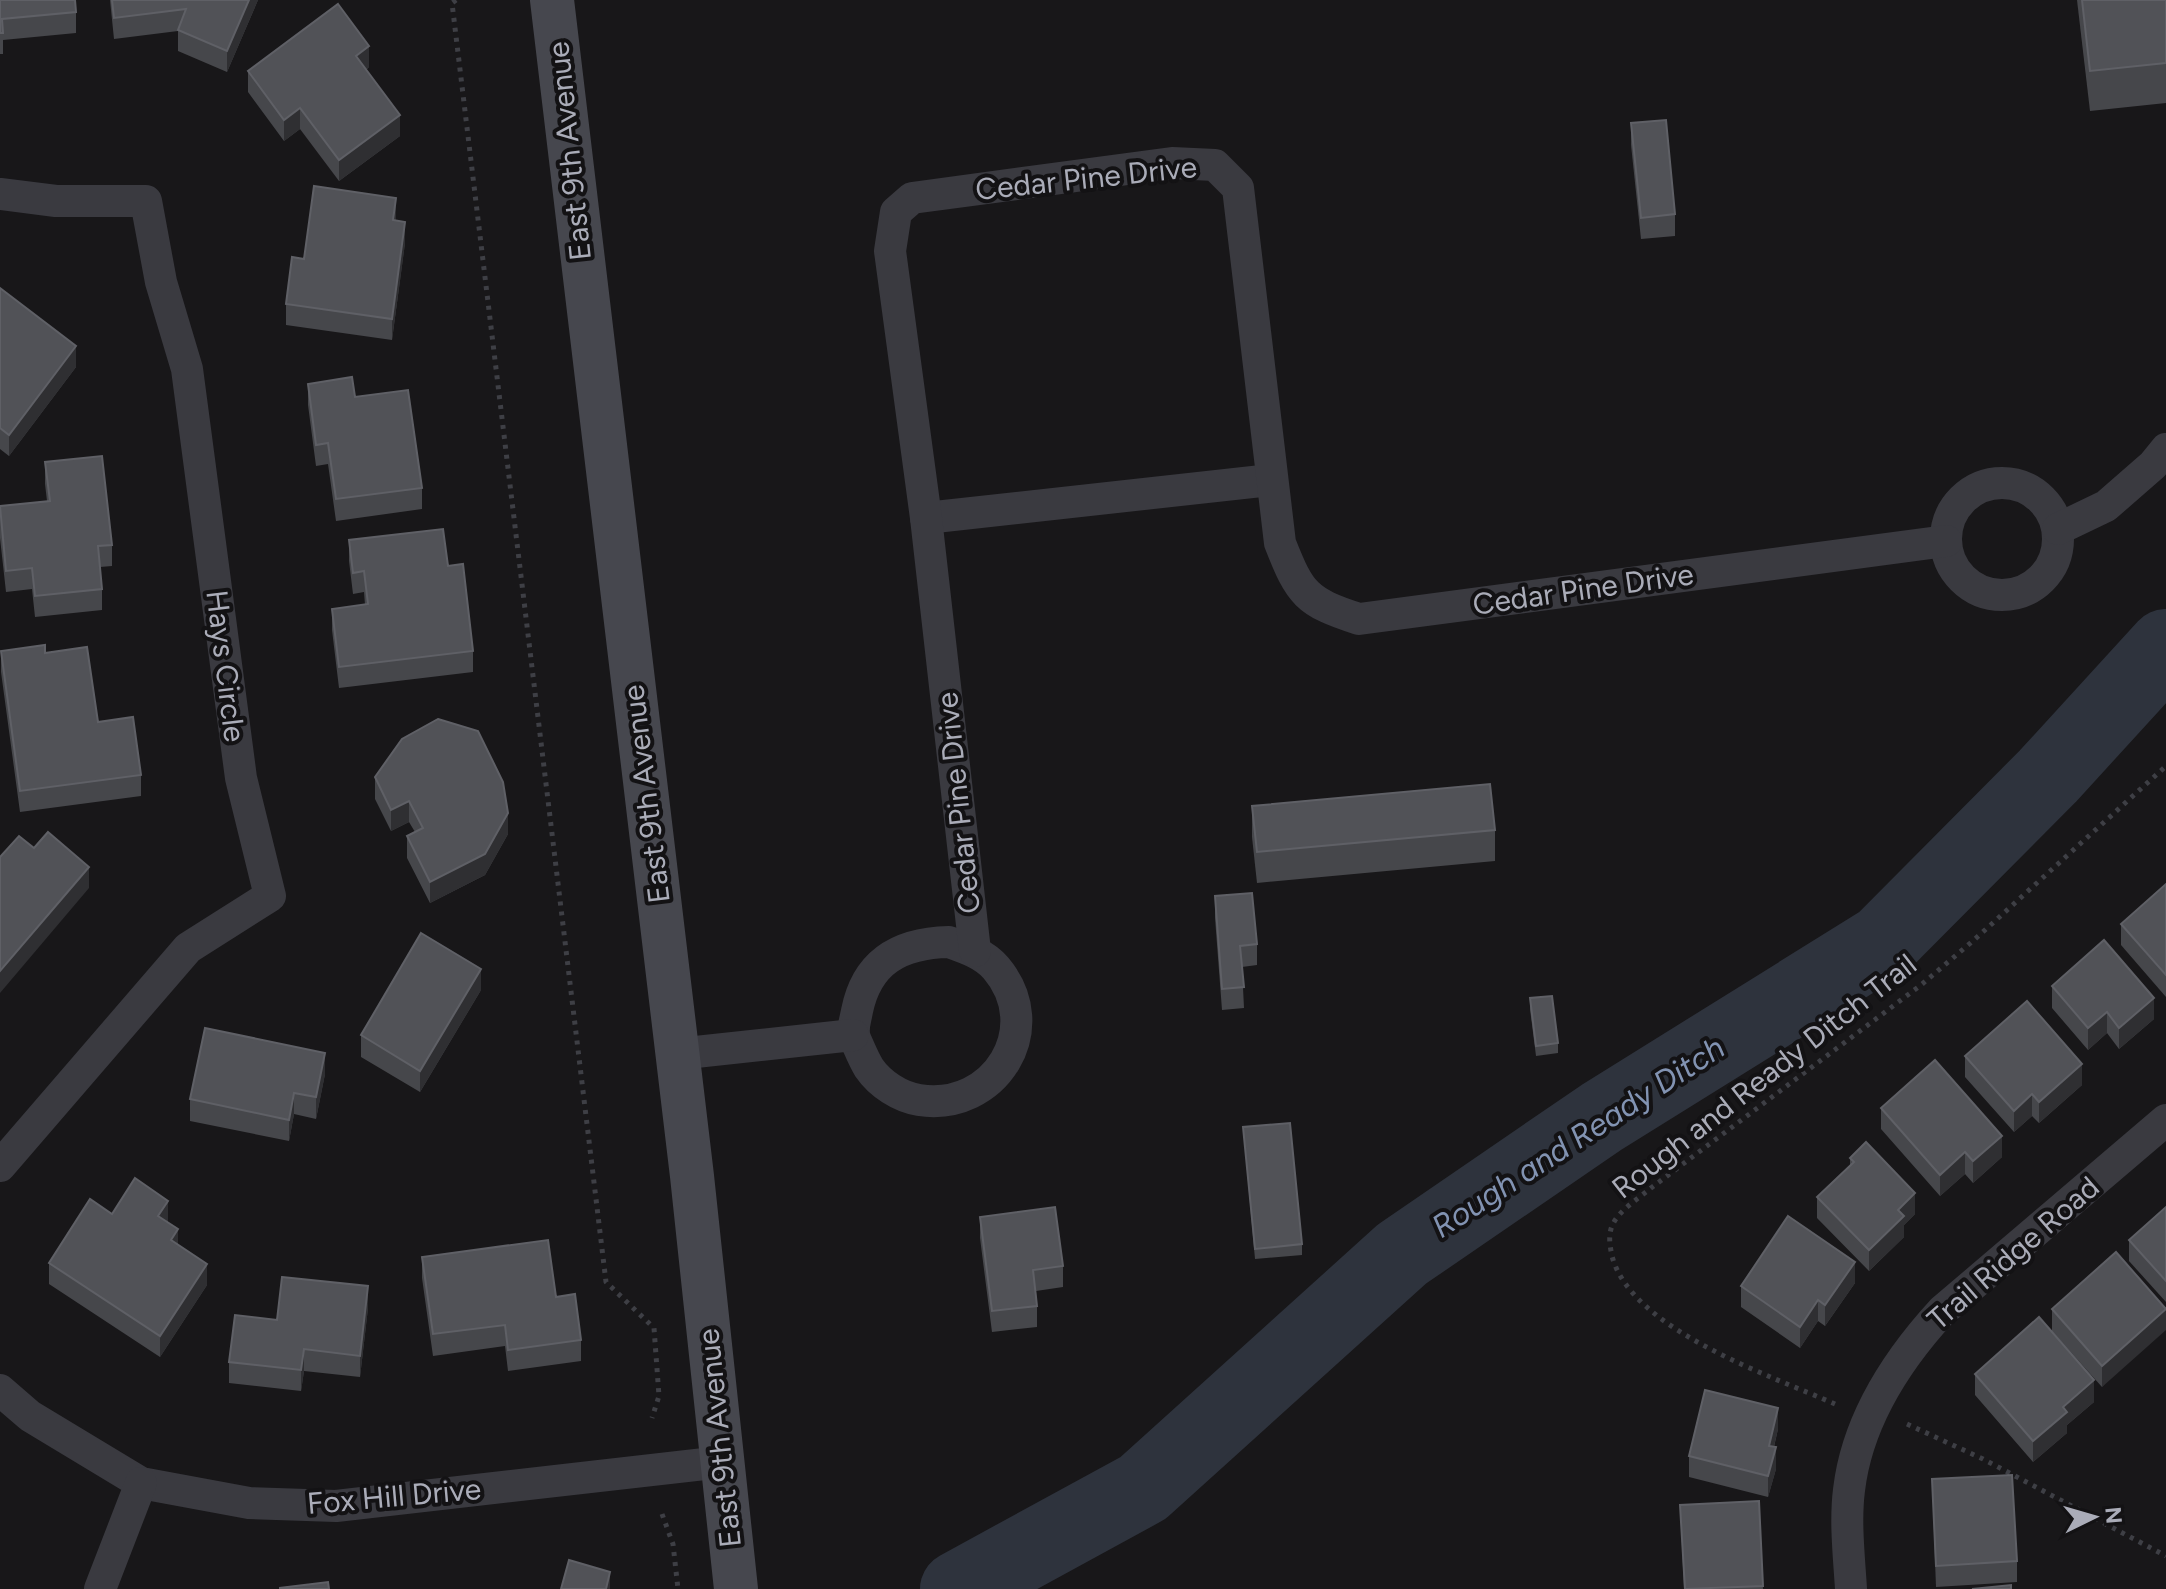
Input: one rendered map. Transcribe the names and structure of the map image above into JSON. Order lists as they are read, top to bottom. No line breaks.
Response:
{"streets":{"main road":["East 9th Avenue"],"street":["Cedar Pine Drive","Hays Circle","Trail Ridge Road","Fox Hill Drive"],"path":["Rough and Ready Ditch Trail"]},"crossings":[["East 9th Avenue","Fox Hill Drive"],["Rough and Ready Ditch Trail","Trail Ridge Road"]],"water":["Rough and Ready Ditch"],"north":"right"}
